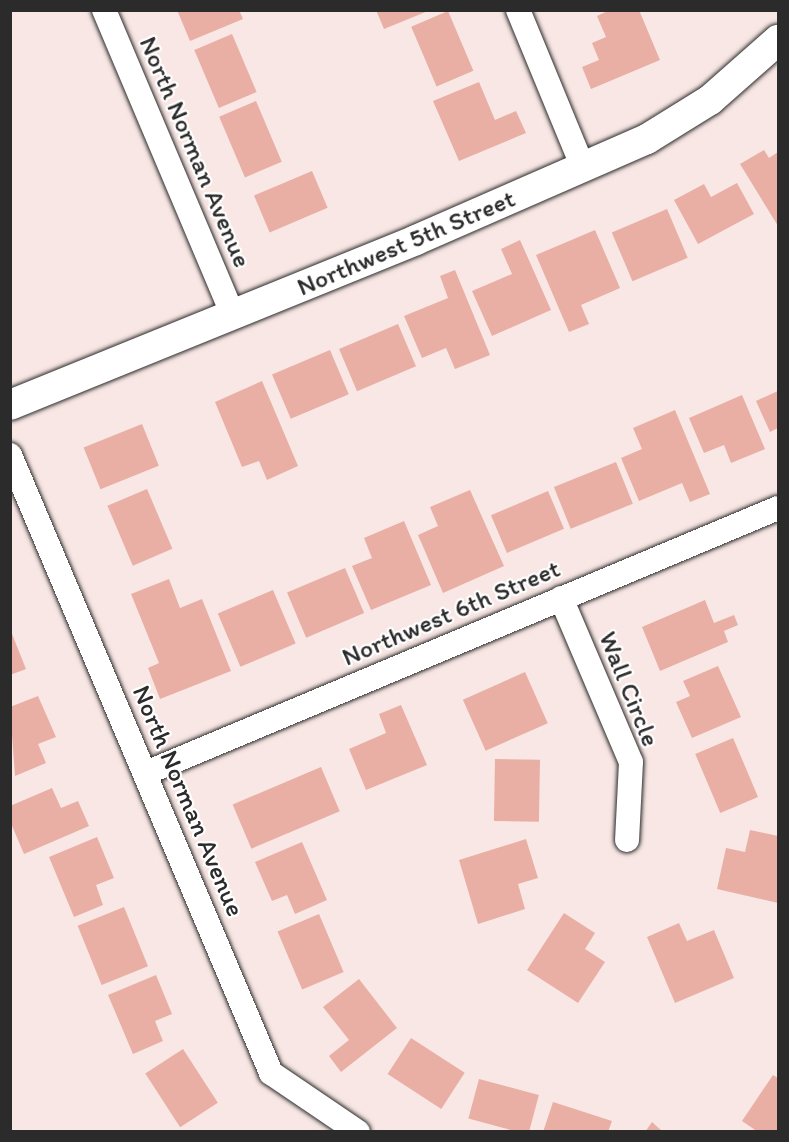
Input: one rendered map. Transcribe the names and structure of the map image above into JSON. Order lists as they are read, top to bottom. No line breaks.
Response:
{"streets":{"street":["North Norman Avenue","Northwest 5th Street","Northwest 6th Street","Wall Circle"]},"crossings":[["North Norman Avenue","Northwest 5th Street"],["North Norman Avenue","Northwest 6th Street"],["Northwest 6th Street","Wall Circle"]]}
